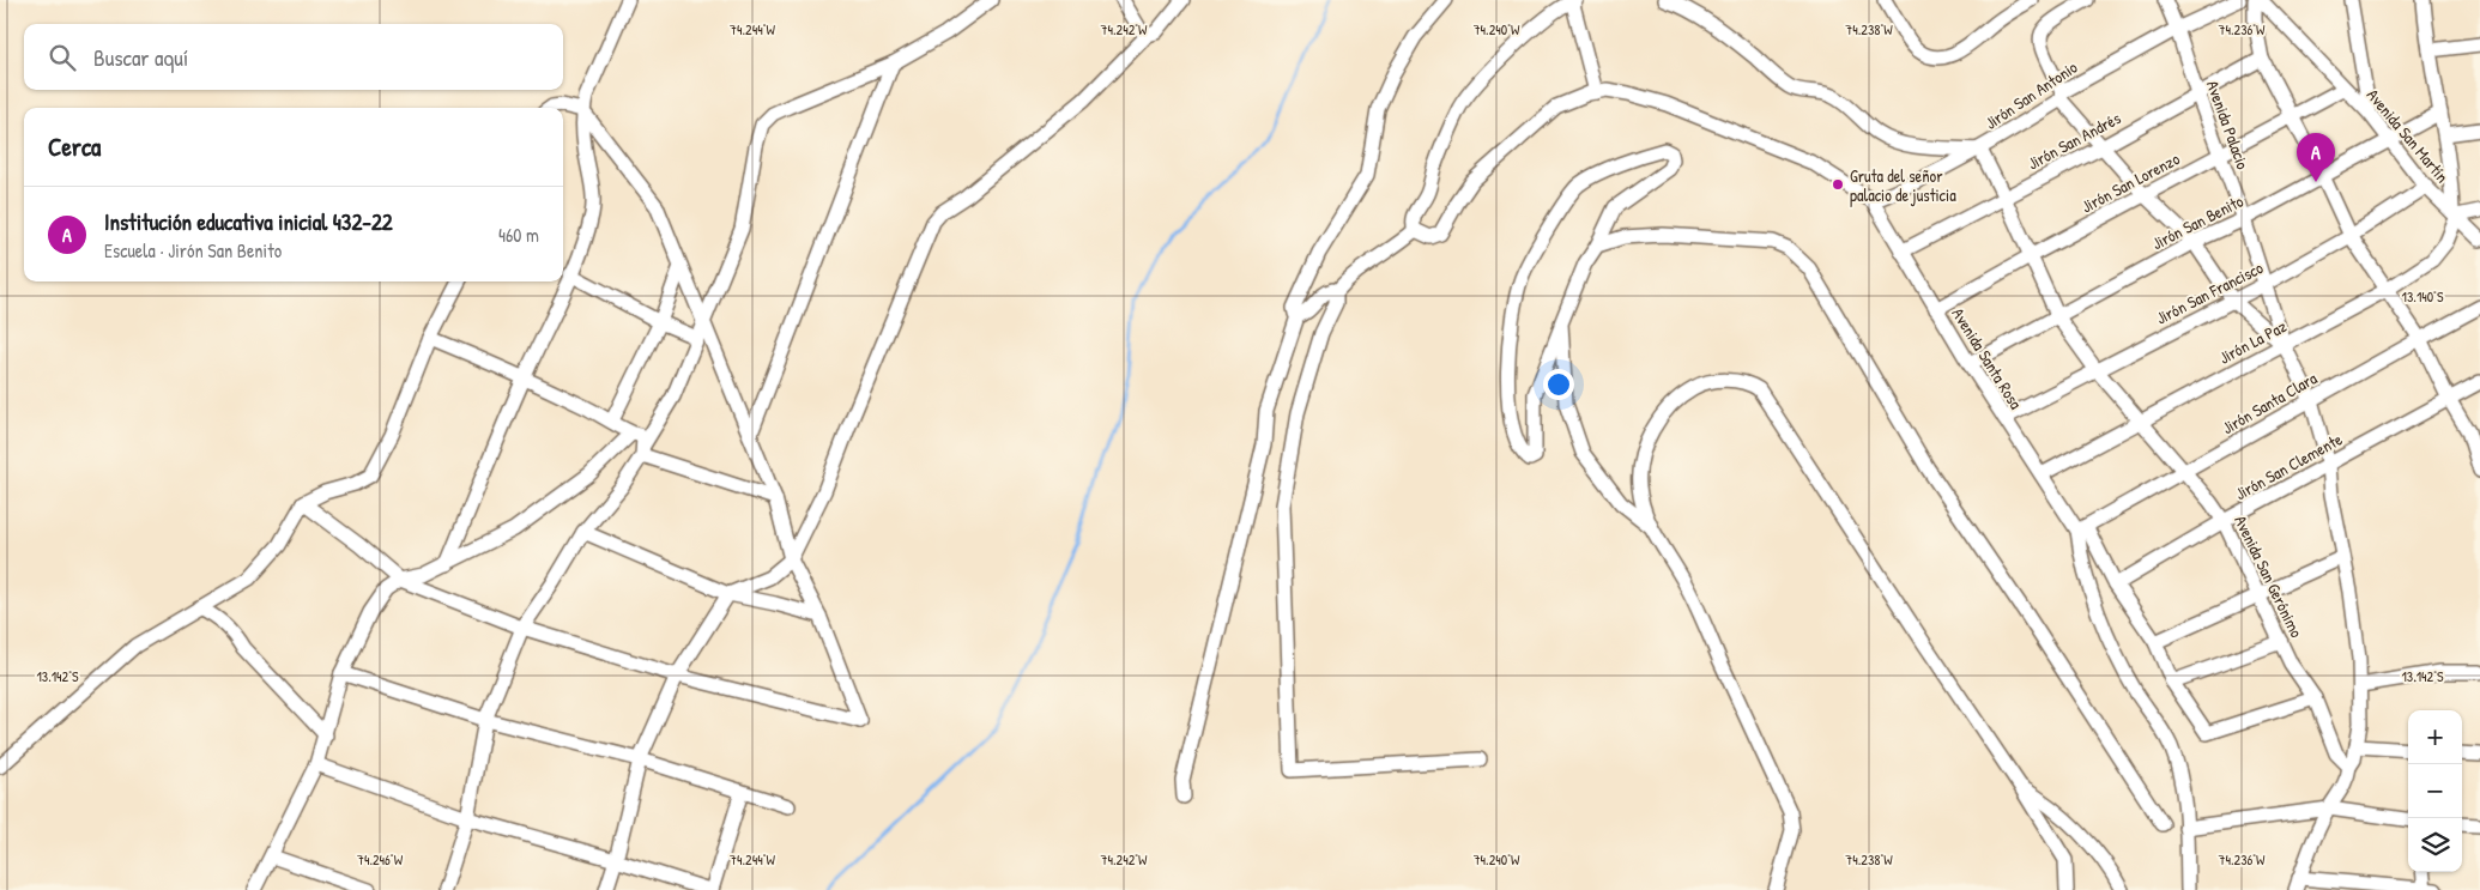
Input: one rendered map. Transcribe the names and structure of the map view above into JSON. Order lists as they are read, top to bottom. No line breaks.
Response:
{"streets":{"street":["Jirón San Antonio","Avenida Palacio","Avenida San Martín","Jirón San Andrés","Jirón San Lorenzo","Jirón San Benito","Jirón San Francisco","Jirón La Paz","Avenida Santa Rosa","Jirón Santa Clara","Jirón San Clemente","Avenida San Gerónimo"]},"crossings":[["Jirón San Antonio","Avenida Palacio"],["Jirón San Antonio","Avenida Santa Rosa"],["Jirón San Antonio","Avenida San Gerónimo"],["Avenida Palacio","Jirón San Andrés"],["Avenida Palacio","Jirón San Lorenzo"],["Avenida Palacio","Jirón San Benito"],["Avenida Palacio","Jirón San Francisco"],["Avenida Palacio","Jirón La Paz"],["Avenida Palacio","Jirón Santa Clara"],["Avenida Palacio","Jirón San Clemente"],["Avenida San Martín","Jirón San Lorenzo"],["Avenida San Martín","Jirón San Benito"],["Avenida San Martín","Jirón San Francisco"],["Avenida San Martín","Jirón La Paz"],["Jirón San Andrés","Avenida Santa Rosa"],["Jirón San Andrés","Avenida San Gerónimo"],["Jirón San Lorenzo","Avenida Santa Rosa"],["Jirón San Lorenzo","Avenida San Gerónimo"],["Jirón San Benito","Avenida Santa Rosa"],["Jirón San Benito","Avenida San Gerónimo"],["Jirón San Francisco","Avenida Santa Rosa"],["Jirón San Francisco","Avenida San Gerónimo"],["Jirón La Paz","Avenida Santa Rosa"],["Jirón La Paz","Avenida San Gerónimo"],["Avenida Santa Rosa","Jirón Santa Clara"],["Avenida Santa Rosa","Jirón San Clemente"],["Avenida Santa Rosa","Avenida San Gerónimo"],["Jirón Santa Clara","Avenida San Gerónimo"],["Jirón San Clemente","Avenida San Gerónimo"]],"places":["Gruta del señor palacio de justicia"],"page":{"search":"Buscar aquí","heading":"Cerca","pins":"A","list":[{"mark":"A","name":"Institución educativa inicial 432-22","note":"Escuela · Jirón San Benito","value":"460 m"}],"map_buttons":["+","−"]},"coordinates":["74.244°W","74.242°W","74.240°W","74.238°W","74.236°W","13.140°S","13.142°S","74.246°W"]}
